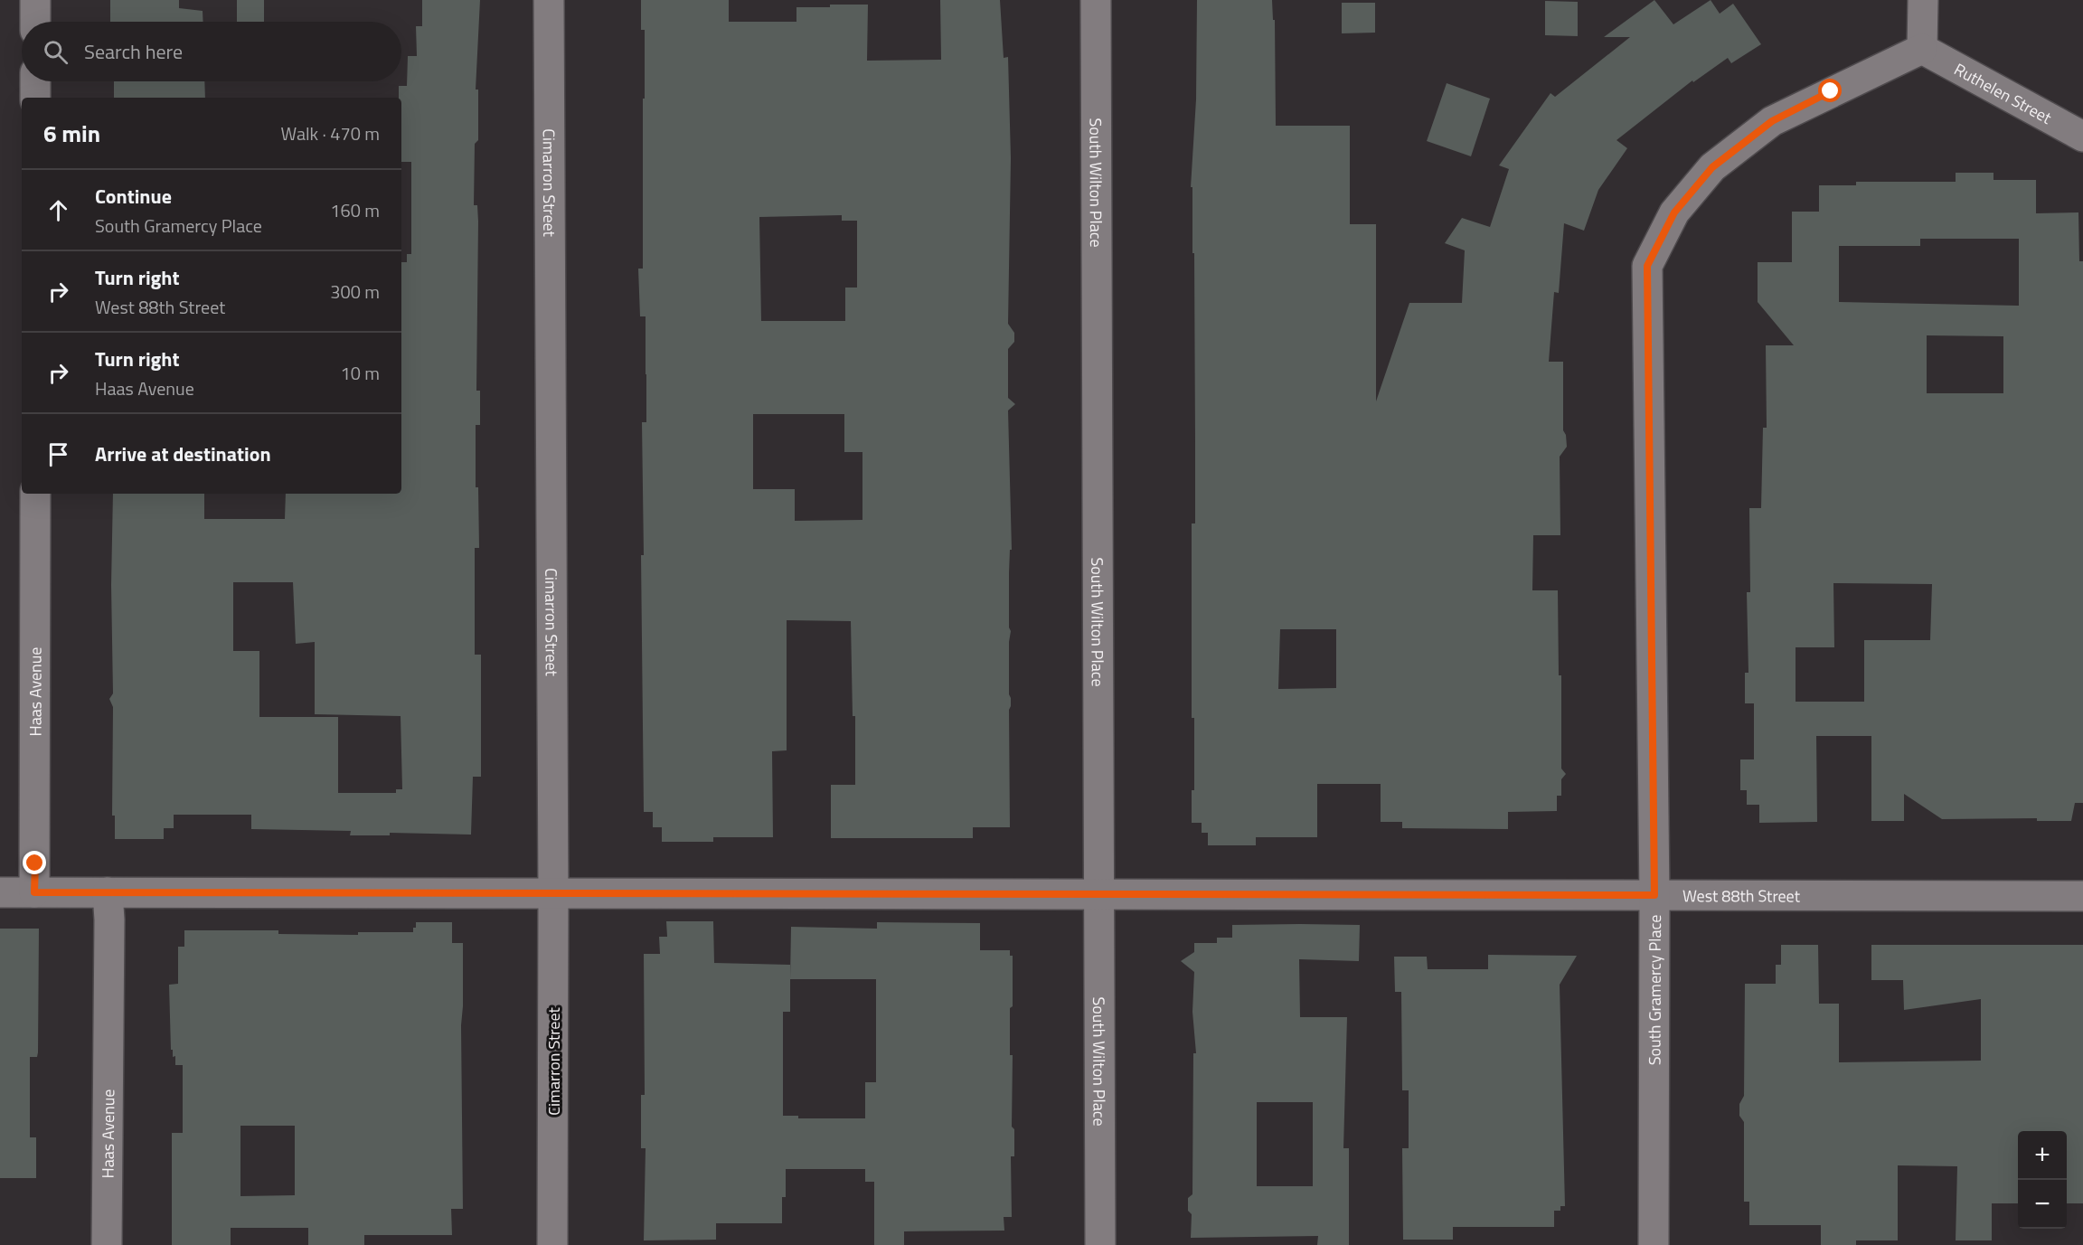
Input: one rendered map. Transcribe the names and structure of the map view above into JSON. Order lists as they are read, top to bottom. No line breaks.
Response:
{"streets":{"street":["Ruthelen Street","Cimarron Street","South Wilton Place","Haas Avenue","West 88th Street","South Gramercy Place"]},"crossings":[["Ruthelen Street","South Gramercy Place"],["Cimarron Street","West 88th Street"],["South Wilton Place","West 88th Street"],["Haas Avenue","West 88th Street"],["West 88th Street","South Gramercy Place"]],"page":{"search":"Search here","heading":["6 min","Walk · 470 m"],"list":[["Continue","South Gramercy Place","160 m"],["Turn right","West 88th Street","300 m"],["Turn right","Haas Avenue","10 m"],"Arrive at destination"],"map_buttons":["+","−"]}}
